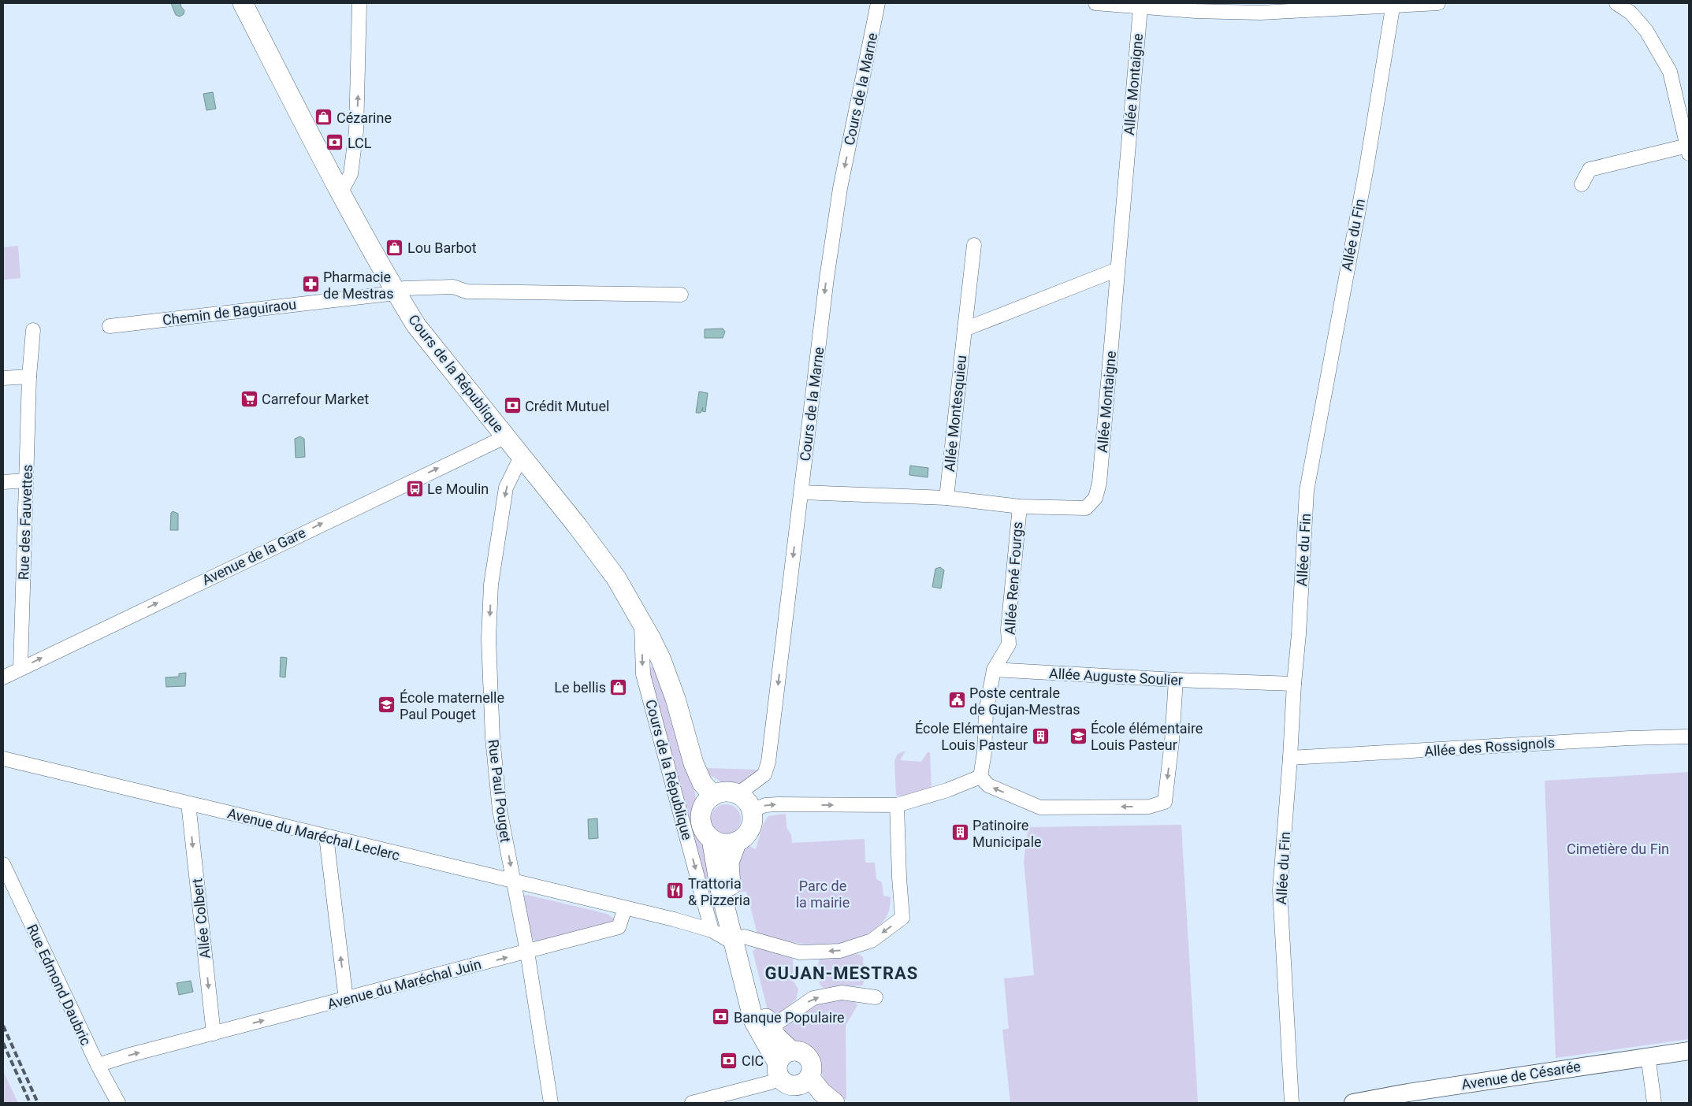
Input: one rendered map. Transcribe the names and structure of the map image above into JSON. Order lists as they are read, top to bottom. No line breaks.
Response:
{"streets":{"main road":["Cours de la République"],"street":["Allée Montaigne","Cours de la Marne","Allée du Fin","Chemin de Baguiraou","Allée Montesquieu","Rue des Fauvettes","Avenue de la Gare","Allée René Fourgs","Allée Auguste Soulier","Allée des Rossignols","Rue Paul Pouget","Avenue du Maréchal Leclerc","Allée Colbert","Avenue du Maréchal Juin","Rue Edmond Daubric","Avenue de Césarée"]},"crossings":[["Allée Montaigne","Cours de la Marne"],["Allée Montaigne","Allée Montesquieu"],["Allée Montaigne","Allée René Fourgs"],["Cours de la Marne","Cours de la République"],["Allée du Fin","Allée Auguste Soulier"],["Allée du Fin","Allée des Rossignols"],["Chemin de Baguiraou","Cours de la République"],["Cours de la République","Avenue de la Gare"],["Cours de la République","Rue Paul Pouget"],["Rue des Fauvettes","Avenue de la Gare"],["Allée René Fourgs","Allée Auguste Soulier"],["Rue Paul Pouget","Avenue du Maréchal Leclerc"],["Rue Paul Pouget","Avenue du Maréchal Juin"],["Avenue du Maréchal Leclerc","Allée Colbert"],["Avenue du Maréchal Leclerc","Avenue du Maréchal Juin"],["Allée Colbert","Avenue du Maréchal Juin"],["Avenue du Maréchal Juin","Rue Edmond Daubric"]],"one_way":["Cours de la Marne","Avenue de la Gare","Rue Paul Pouget","Allée Colbert","Avenue du Maréchal Juin"],"districts":["GUJAN-MESTRAS"],"parks":["Cimetière du Fin","Parc de la mairie"],"places":{"shop":["Cézarine","Lou Barbot","Le bellis"],"bank":["LCL","Crédit Mutuel","Banque Populaire","CIC"],"pharmacy":["Pharmacie de Mestras"],"supermarket":["Carrefour Market"],"bus stop":["Le Moulin"],"public building":["Poste centrale de Gujan-Mestras"],"school or university":["École maternelle Paul Pouget","École élémentaire Louis Pasteur"],"building":["École Elémentaire Louis Pasteur","Patinoire Municipale"],"restaurant":["Trattoria & Pizzeria"]}}
